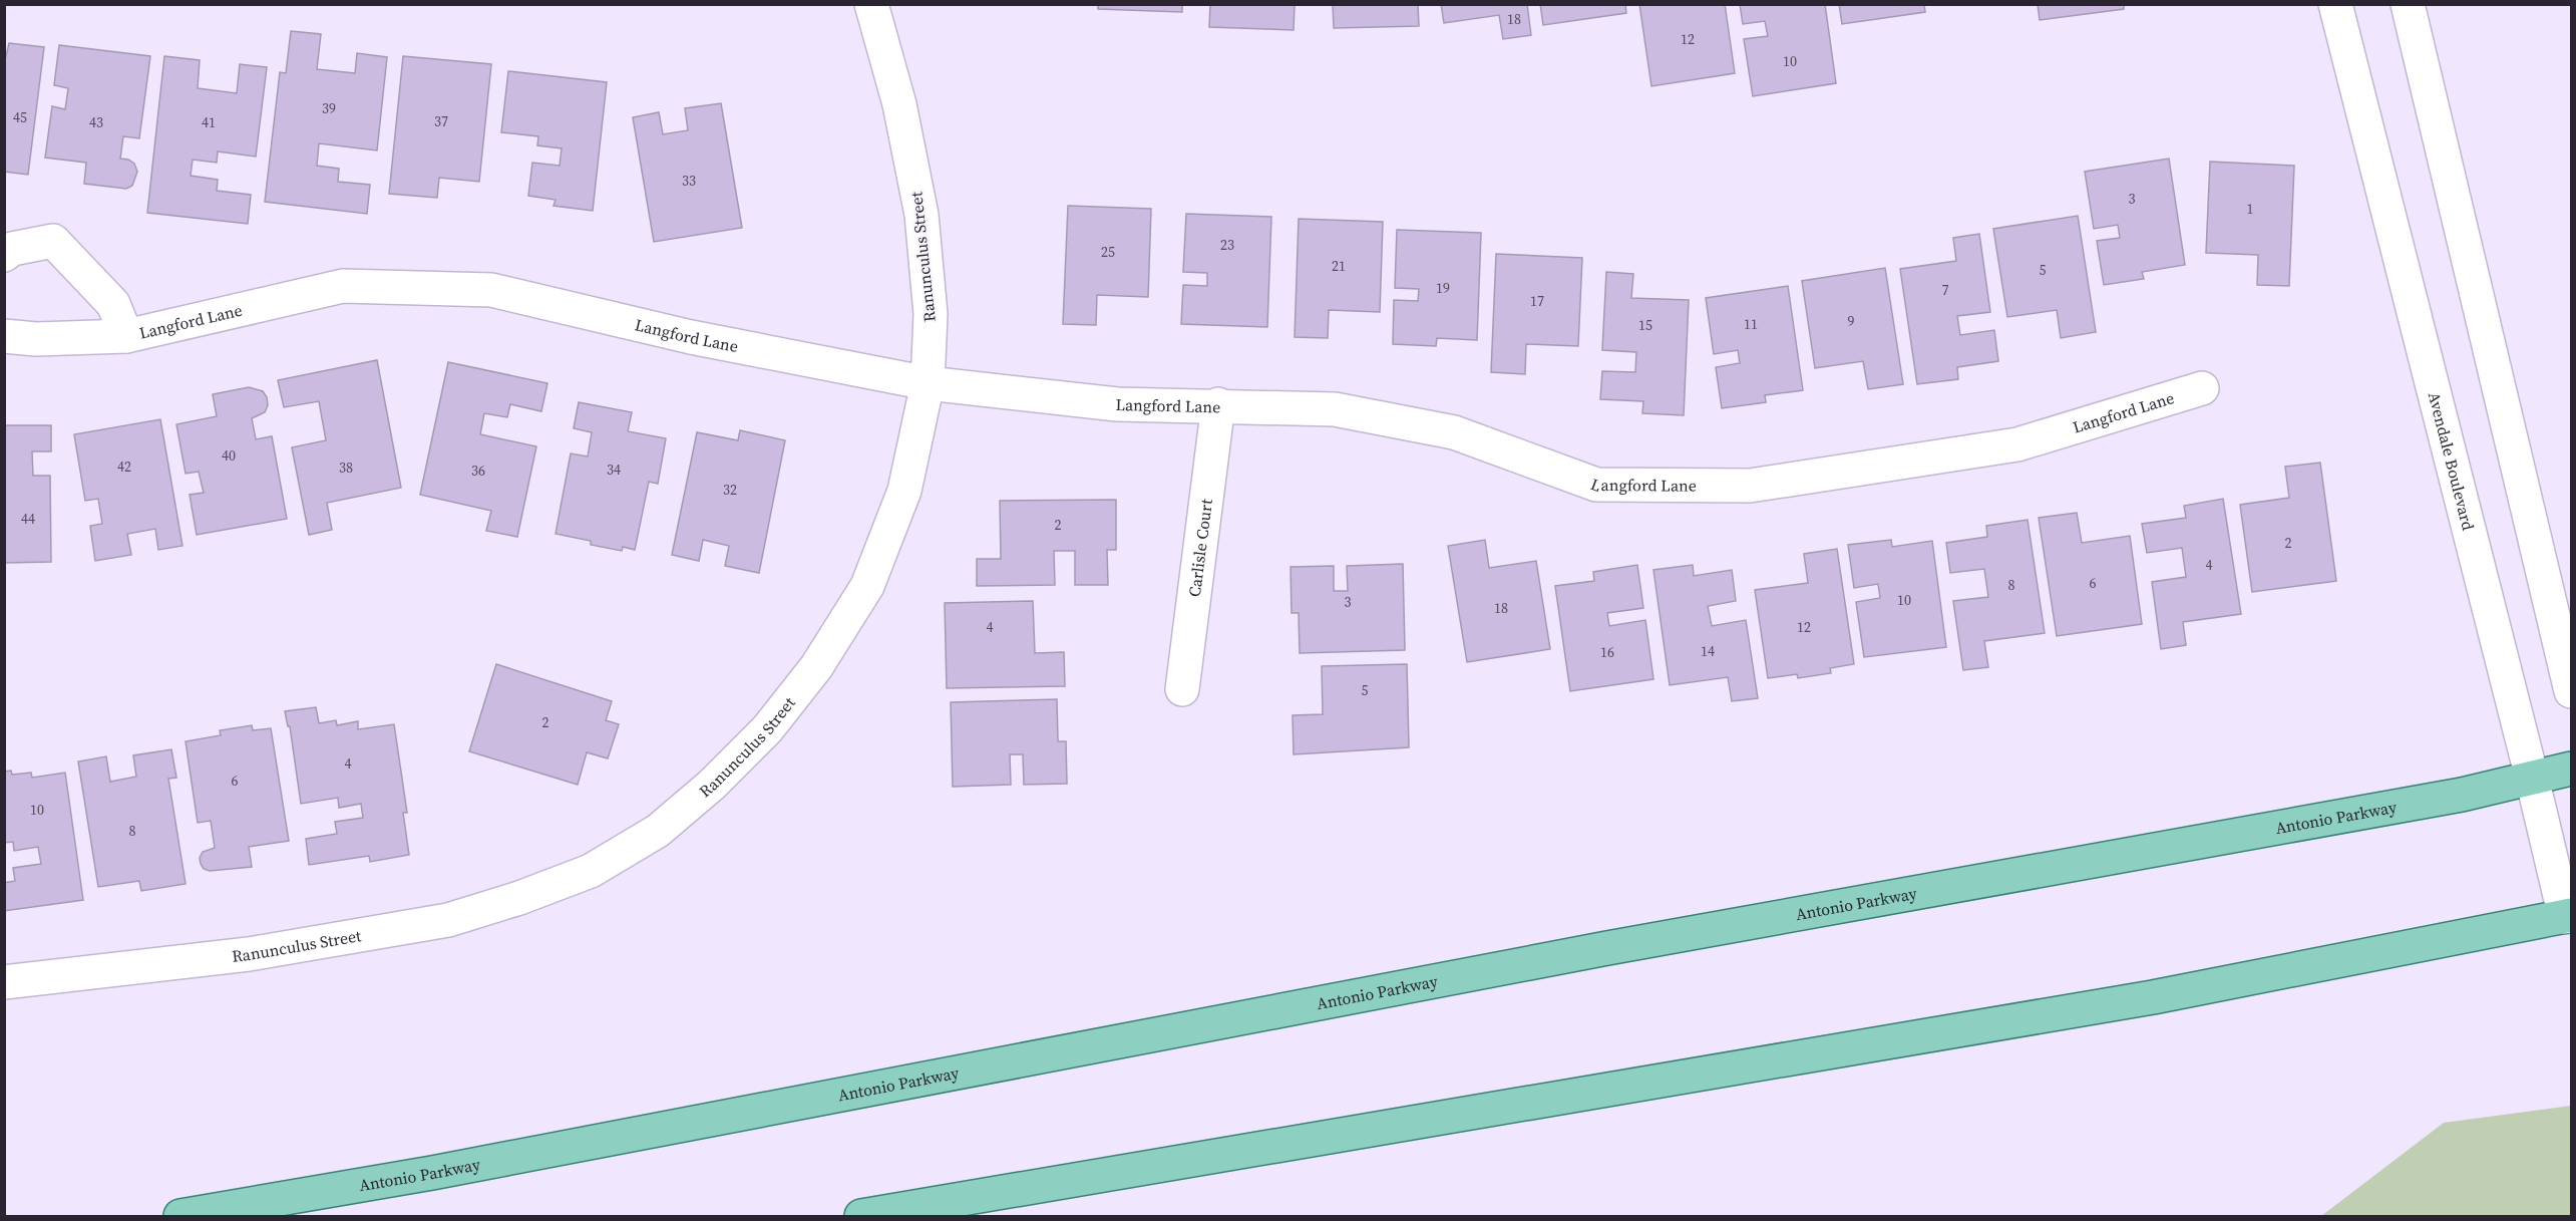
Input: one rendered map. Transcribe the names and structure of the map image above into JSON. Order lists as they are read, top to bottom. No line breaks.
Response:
{"streets":{"main road":["Antonio Parkway"],"street":["Ranunculus Street","Langford Lane","Avendale Boulevard","Carlisle Court"]},"crossings":[["Ranunculus Street","Langford Lane"],["Langford Lane","Carlisle Court"],["Avendale Boulevard","Antonio Parkway"]],"house_numbers":["18","12","10","39","45","37","43","41","33","3","1","23","25","21","5","19","7","17","9","11","15","40","42","38","34","36","32","44","2","2","4","6","8","10","3","18","4","12","14","16","5","2","4","6","10","8"]}
